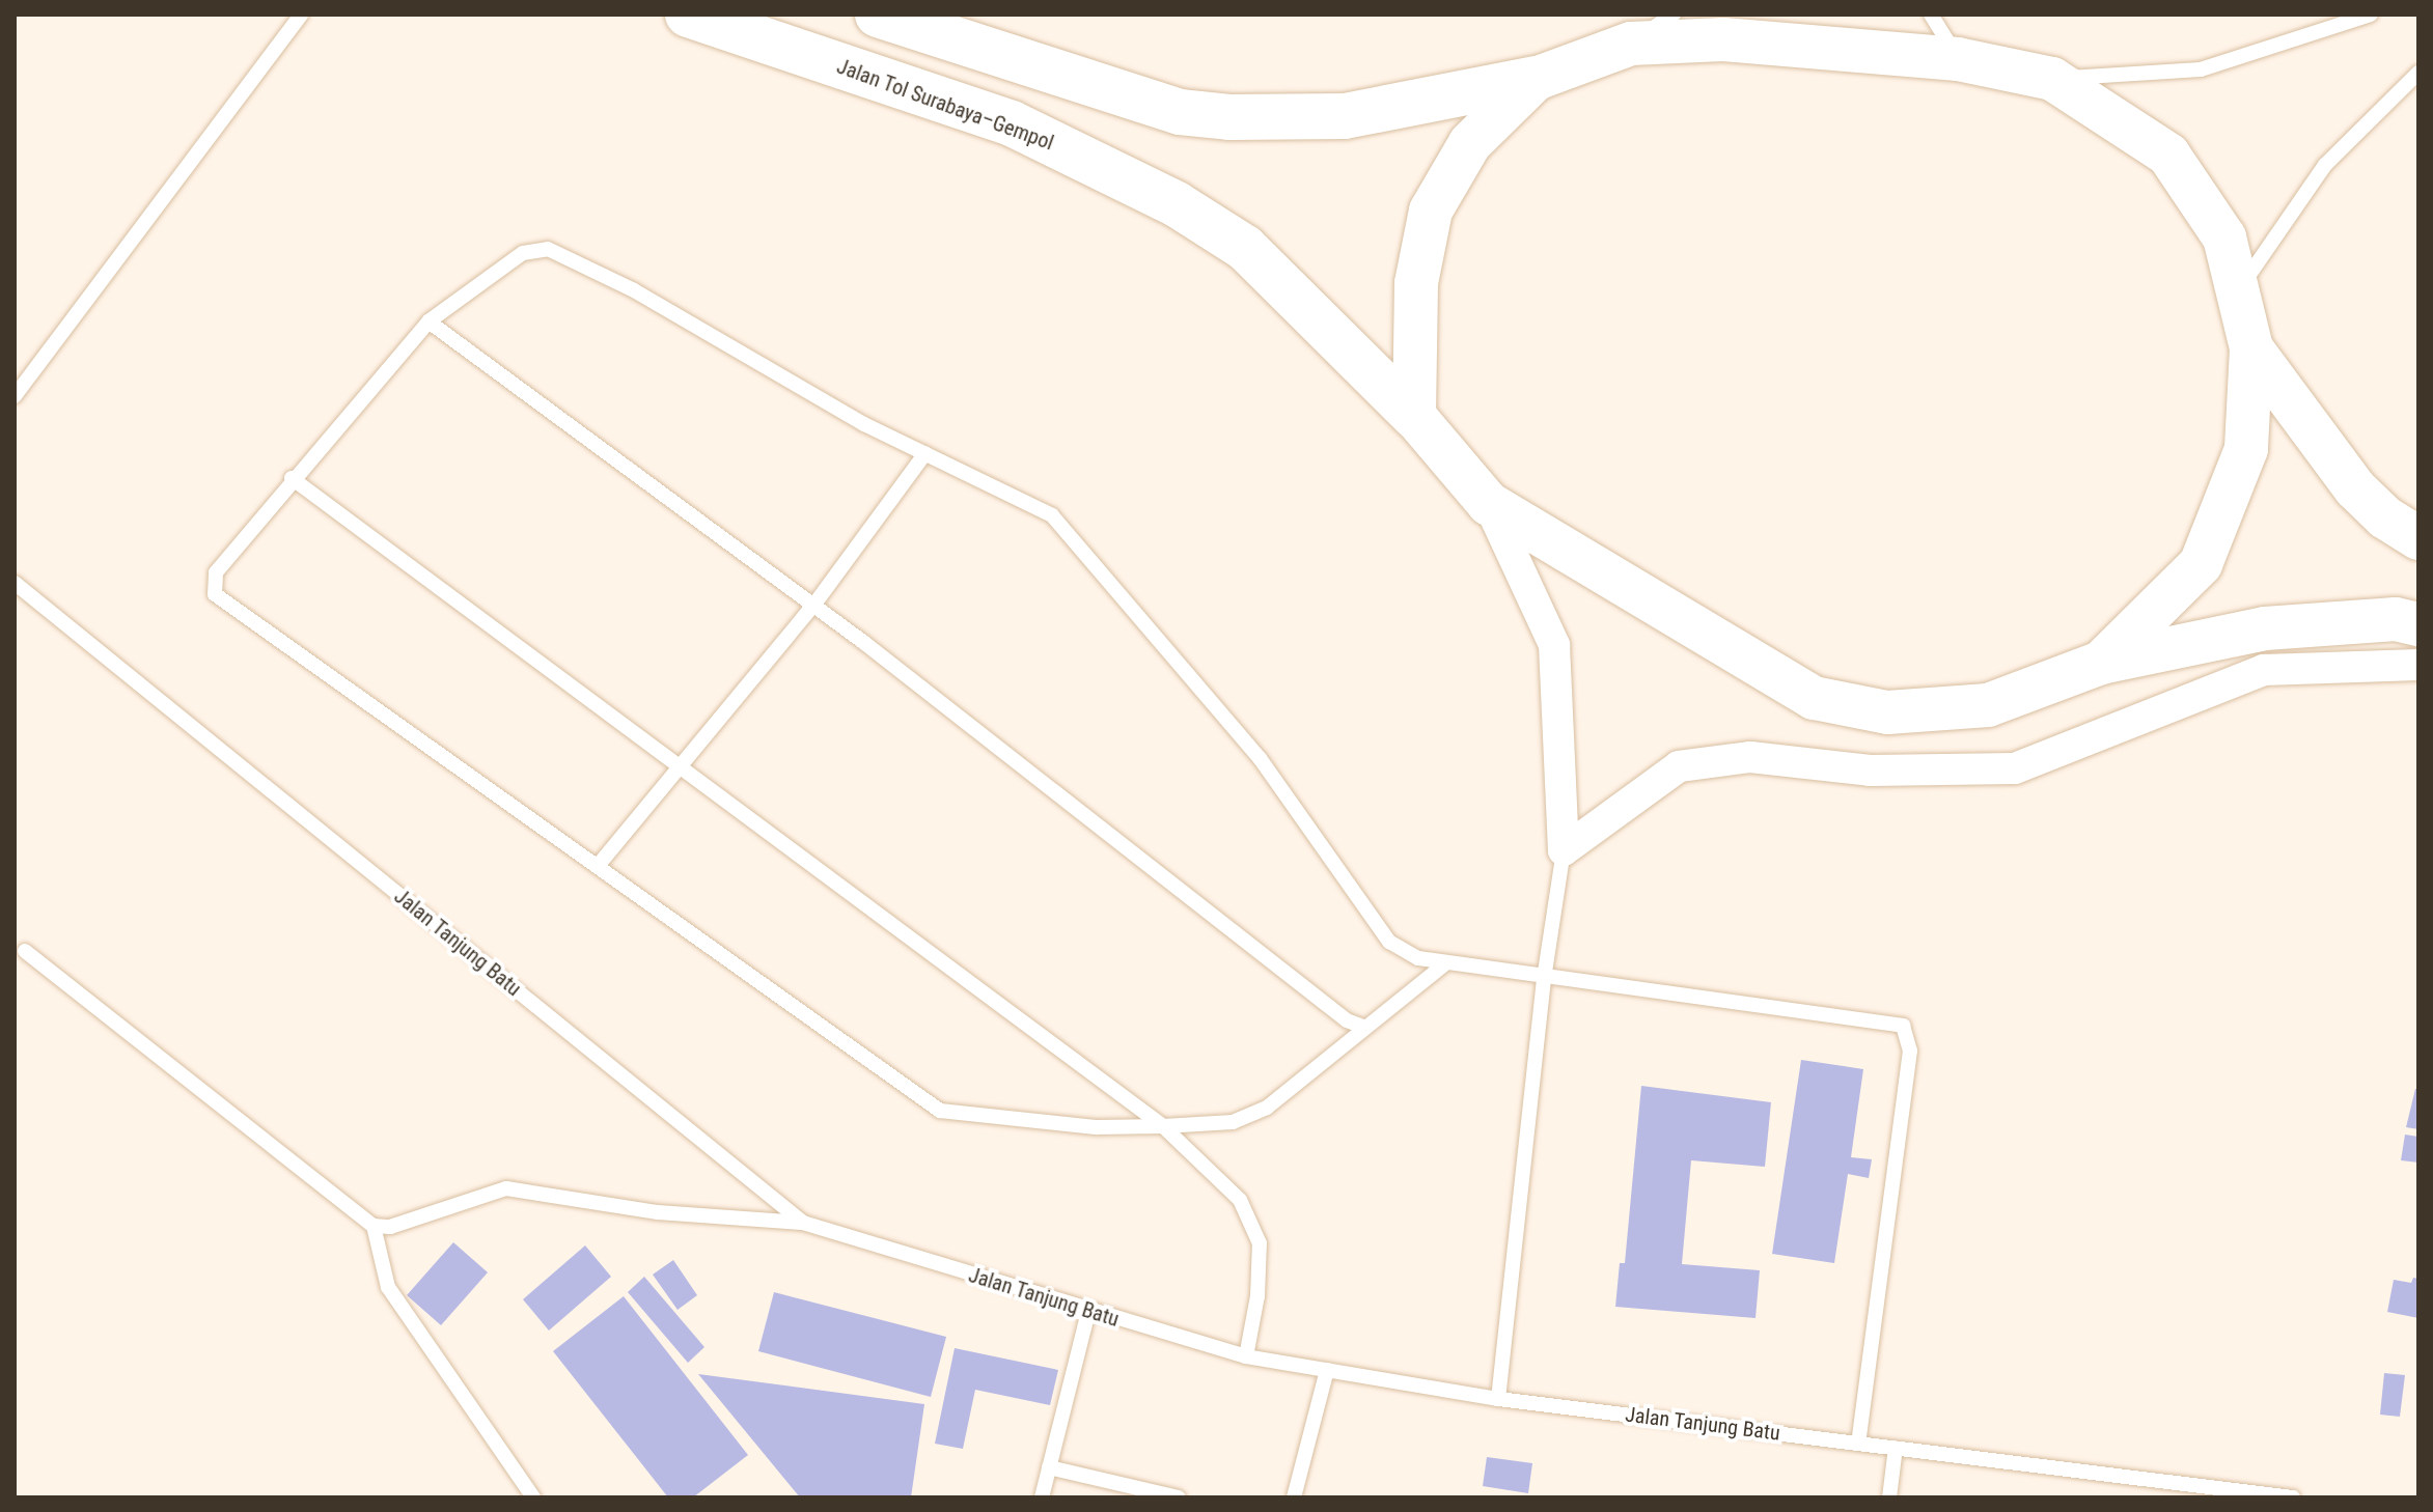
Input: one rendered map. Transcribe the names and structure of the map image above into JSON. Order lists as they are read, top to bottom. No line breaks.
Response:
{"streets":{"highway":["Jalan Tol Surabaya–Gempol"],"lane":["Jalan Tanjung Batu"]}}
